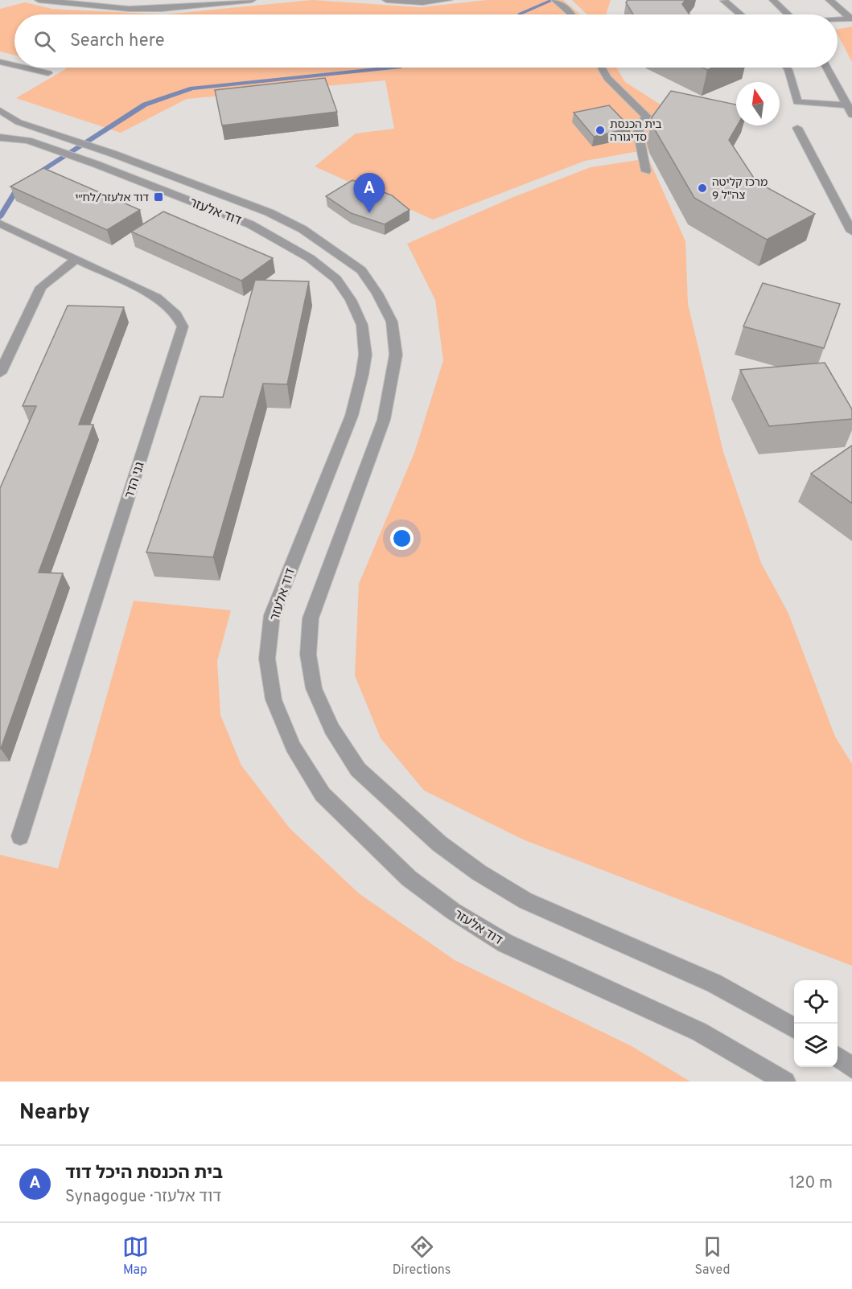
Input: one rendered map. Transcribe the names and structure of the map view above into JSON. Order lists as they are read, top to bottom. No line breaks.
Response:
{"streets":{"street":["דוד אלעזר","גני הדר"]},"places":{"other":["בית הכנסת סדיגורה","מרכז קליטה צה\"ל 9"],"transit":["דוד אלעזר/לח״י"]},"north":"top","page":{"search":"Search here","pins":"A","heading":"Nearby","list":[{"mark":"A","name":"בית הכנסת היכל דוד","note":"Synagogue · דוד אלעזר","value":"120 m"}],"nav":["Map","Directions","Saved"]}}
